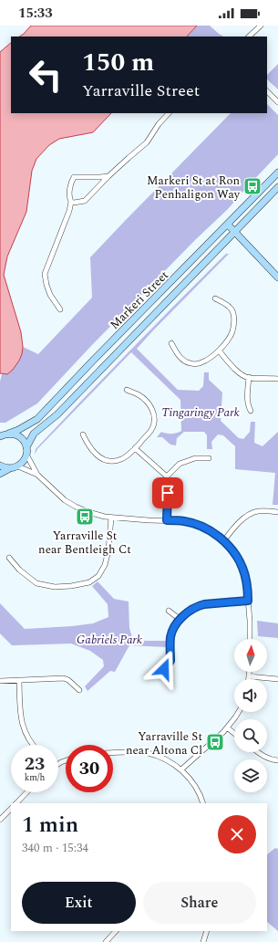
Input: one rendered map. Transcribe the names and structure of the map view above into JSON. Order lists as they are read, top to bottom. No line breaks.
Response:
{"streets":{"main road":["Markeri Street"]},"parks":["Tingaringy Park","Gabriels Park"],"places":{"bus stop":["Markeri St at Ron Penhaligon Way","Yarraville St near Bentleigh Ct","Yarraville St near Altona Cl"]},"north":"top","page":{"status":"15:33","turn":["150 m","Yarraville Street"],"speed":"23 km/h","limit":"30","heading":["1 min","340 m · 15:34"],"buttons":["Exit","Share"]}}
